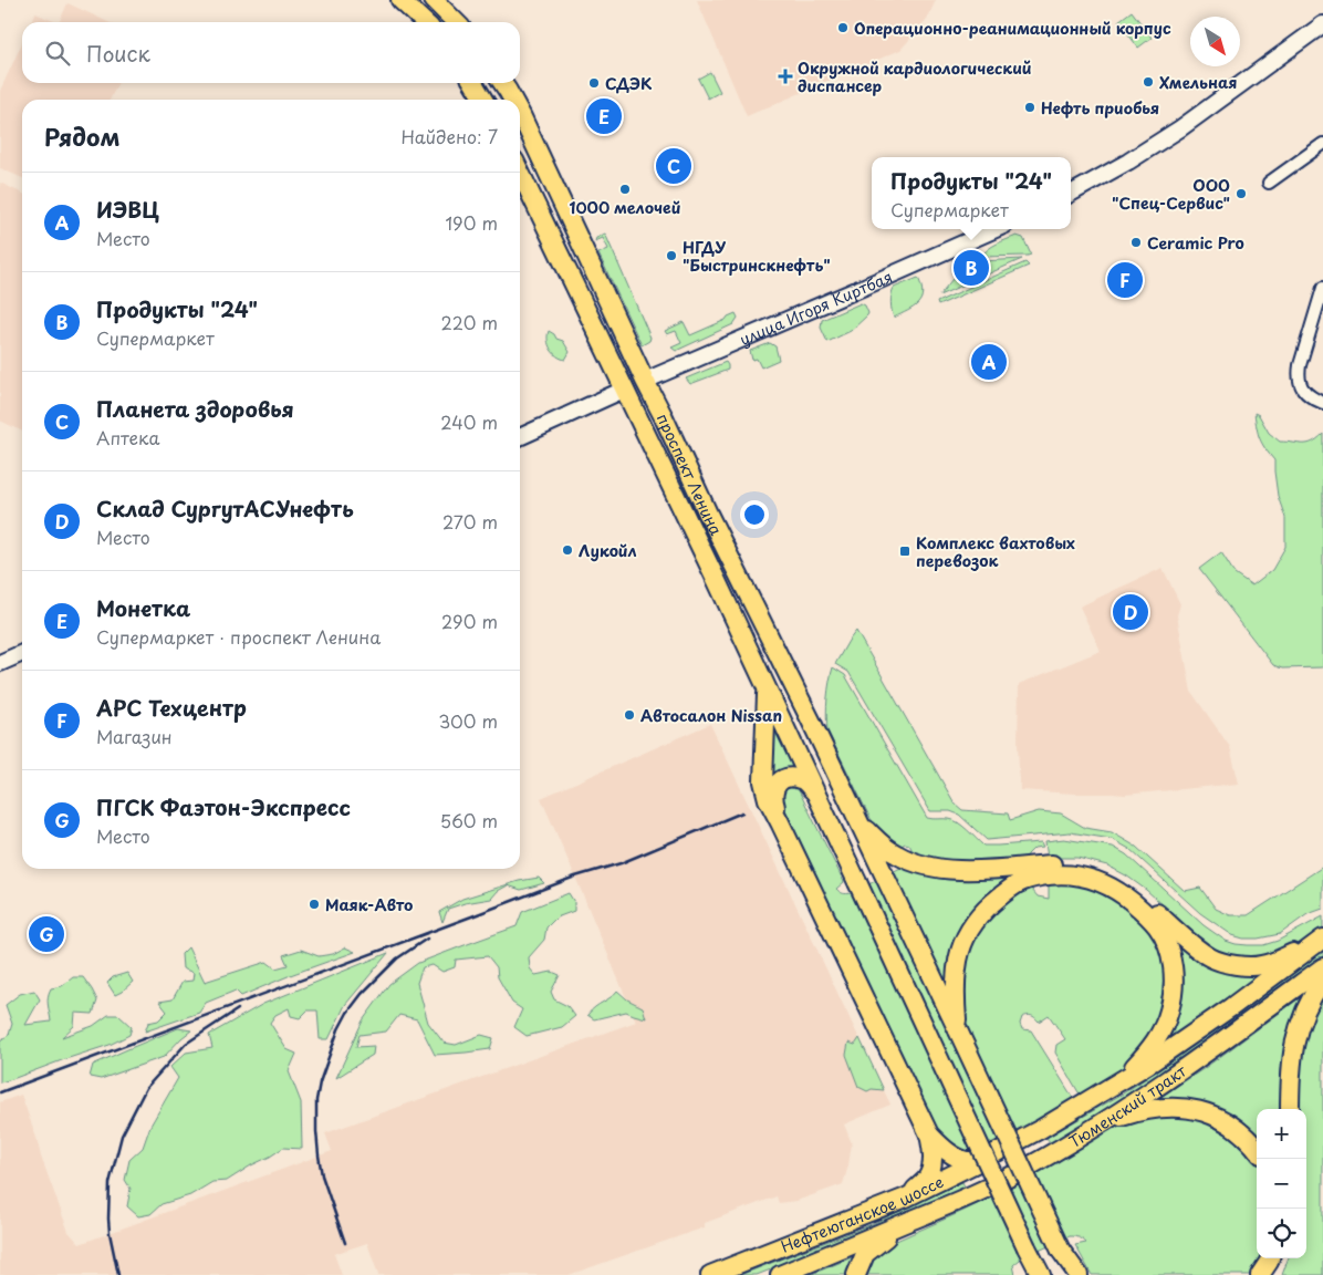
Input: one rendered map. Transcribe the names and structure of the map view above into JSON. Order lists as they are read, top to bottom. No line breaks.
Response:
{"streets":{"main road":["улица Игоря Киртбая","проспект Ленина","Тюменский тракт","Нефтеюганское шоссе"]},"crossings":[["улица Игоря Киртбая","проспект Ленина"],["Тюменский тракт","Нефтеюганское шоссе"]],"places":{"other":["Операционно-реанимационный корпус","Хмельная","СДЭК","Нефть приобья","1000 мелочей","ООО \"Спец-Сервис\"","Ceramic Pro","НГДУ \"Быстринскнефть\"","Лукойл","Автосалон Nissan","Маяк-Авто"],"health":["Окружной кардиологический диспансер"],"transit":["Комплекс вахтовых перевозок"]},"north":"bottom right","page":{"search":"Поиск","pins":["E","C","B","F","A","D","G"],"heading":["Рядом","Найдено: 7"],"popup":["Продукты \"24\"","Супермаркет"],"list":[{"mark":"A","name":"ИЭВЦ","note":"Место","value":"190 m"},{"mark":"B","name":"Продукты \"24\"","note":"Супермаркет","value":"220 m"},{"mark":"C","name":"Планета здоровья","note":"Аптека","value":"240 m"},{"mark":"D","name":"Склад СургутАСУнефть","note":"Место","value":"270 m"},{"mark":"E","name":"Монетка","note":"Супермаркет · проспект Ленина","value":"290 m"},{"mark":"F","name":"АРС Техцентр","note":"Магазин","value":"300 m"},{"mark":"G","name":"ПГСК Фаэтон-Экспресс","note":"Место","value":"560 m"}],"map_buttons":["+","−"]}}
